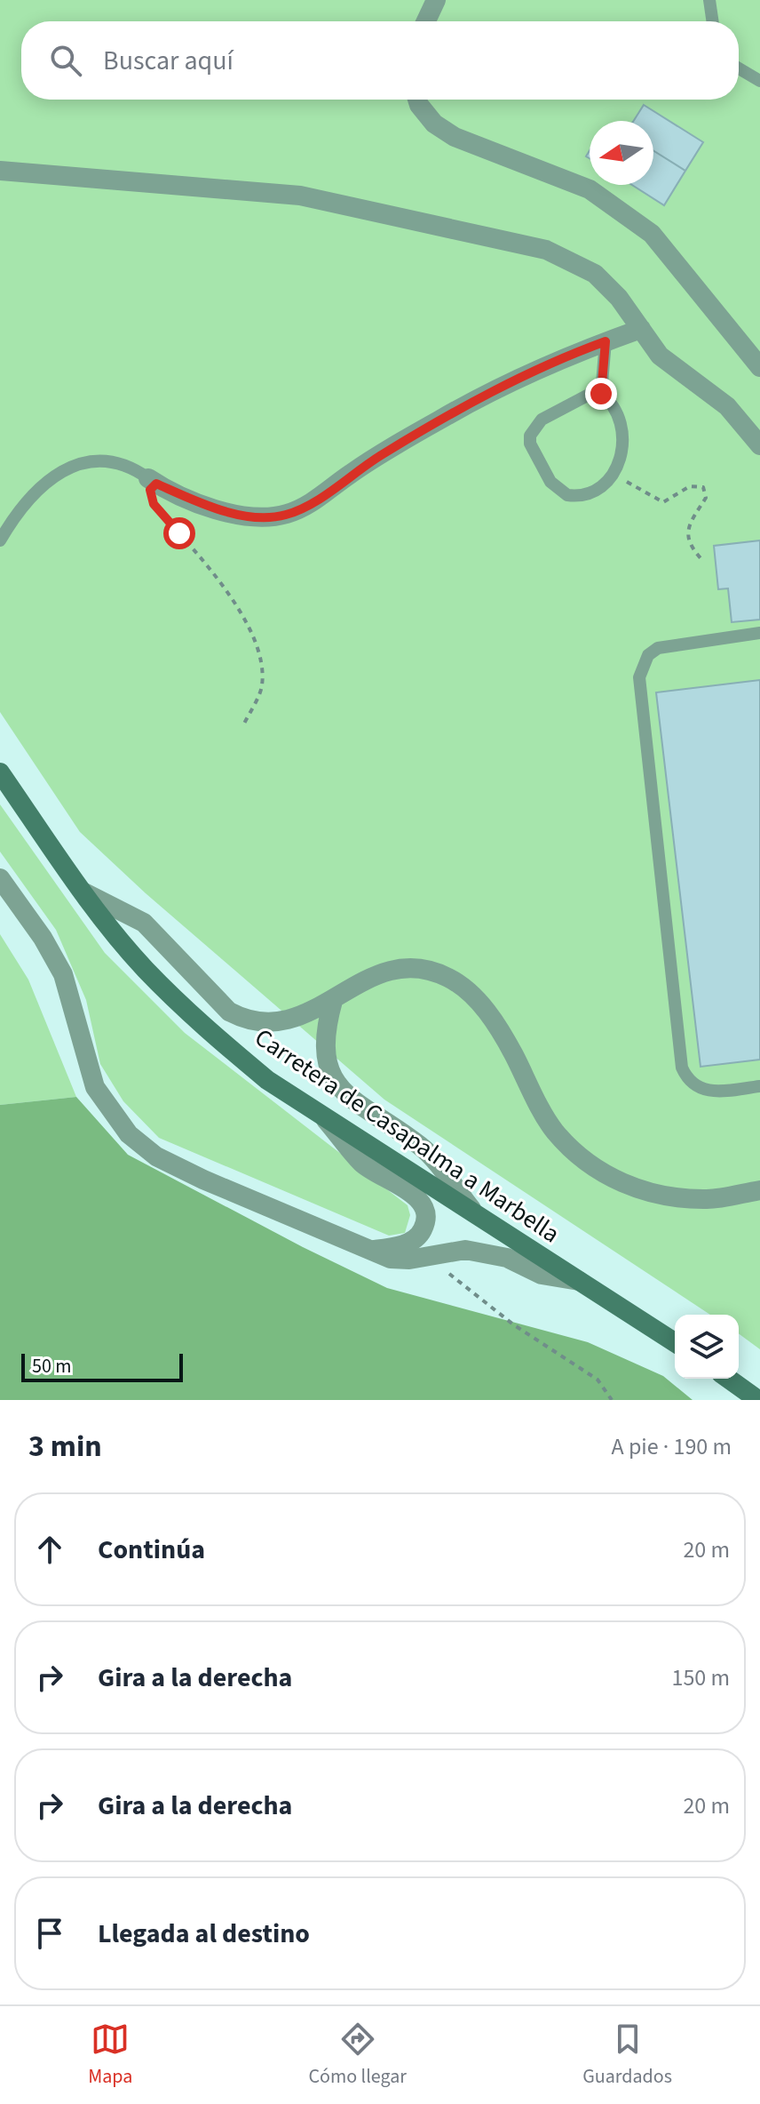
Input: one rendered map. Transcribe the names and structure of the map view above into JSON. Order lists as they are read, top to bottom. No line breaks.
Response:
{"streets":{"main road":["Carretera de Casapalma a Marbella"]},"scale_bar":"50 m","north":"left","page":{"search":"Buscar aquí","scale":"50 m","heading":["3 min","A pie · 190 m"],"list":[["Continúa","20 m"],["Gira a la derecha","150 m"],["Gira a la derecha","20 m"],"Llegada al destino"],"nav":["Mapa","Cómo llegar","Guardados"]}}
